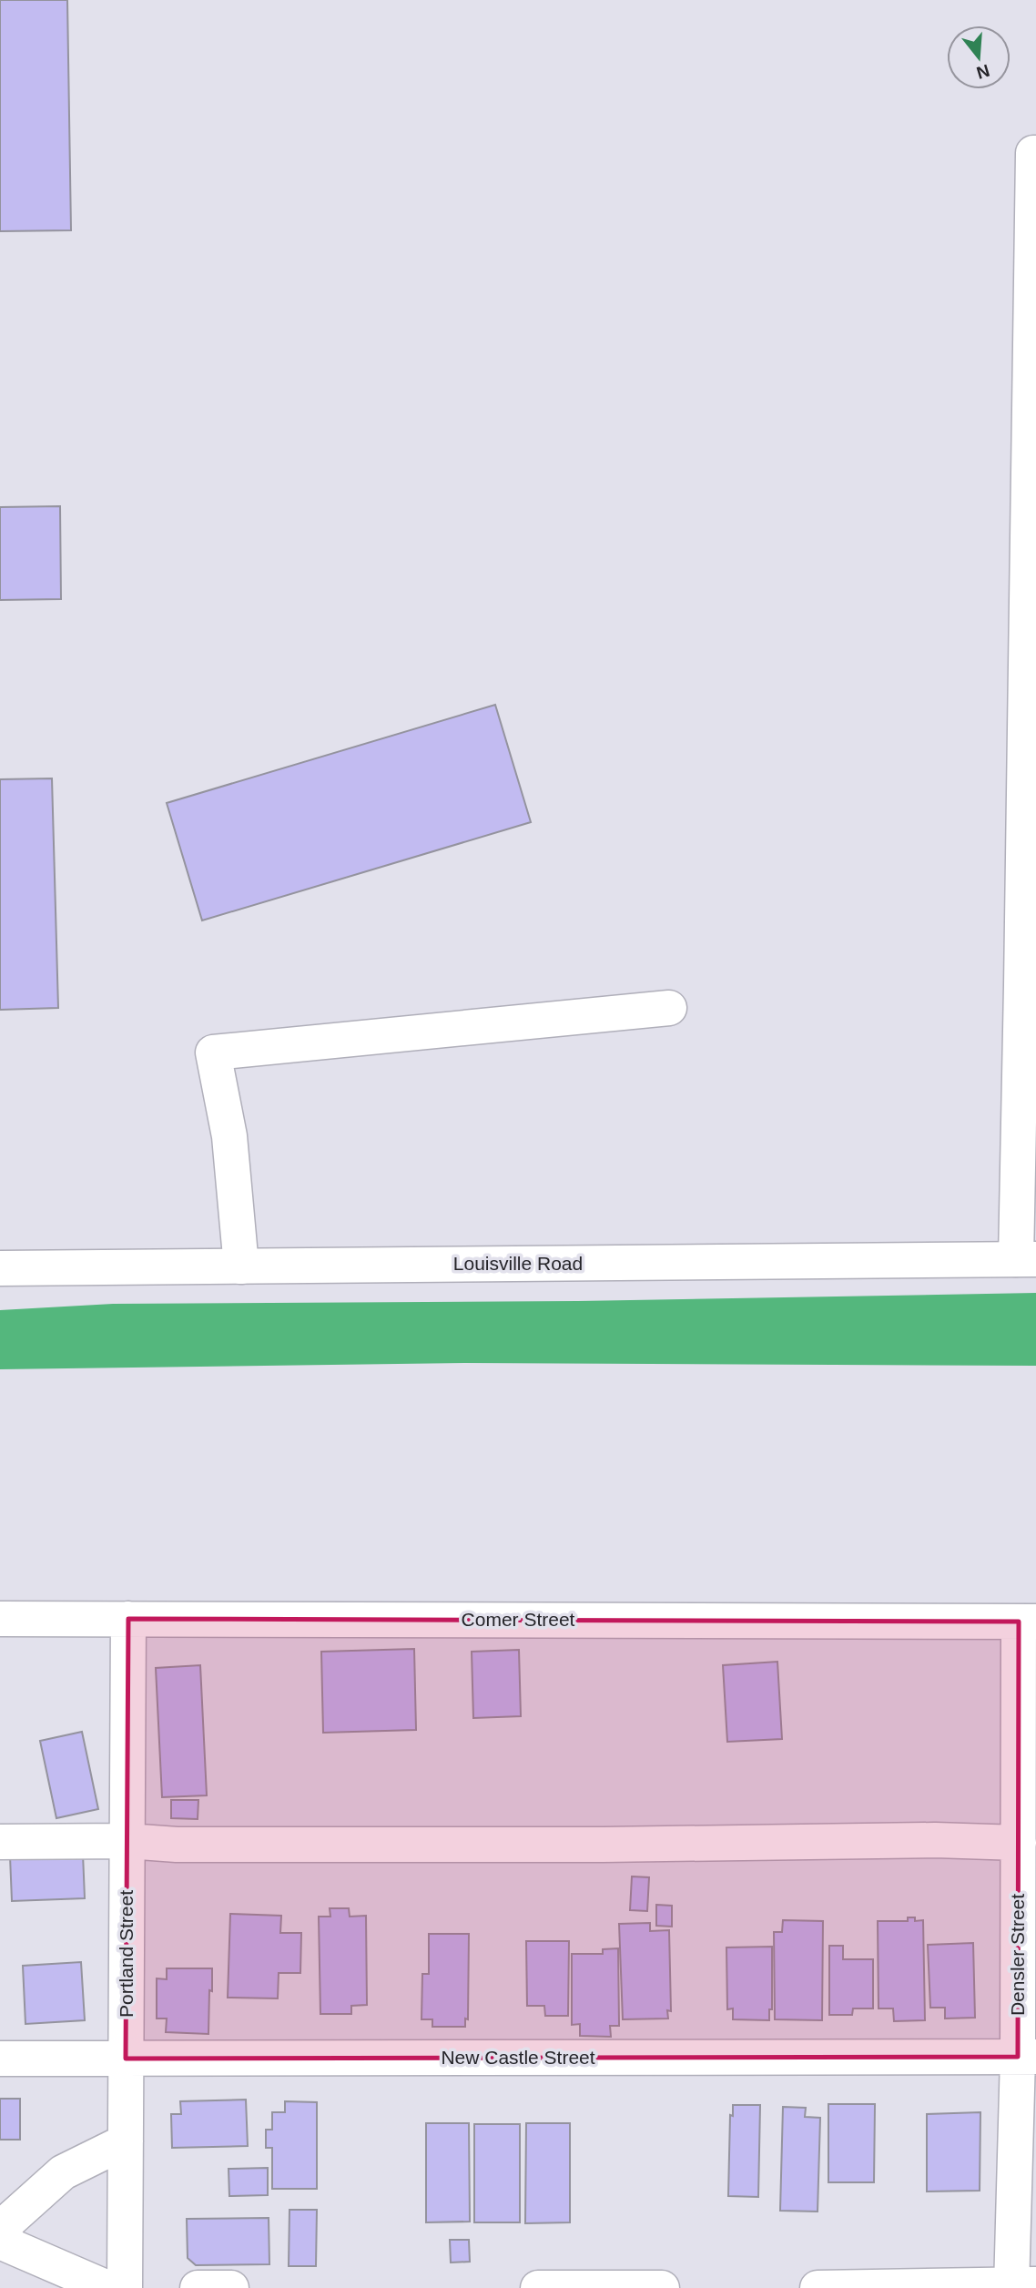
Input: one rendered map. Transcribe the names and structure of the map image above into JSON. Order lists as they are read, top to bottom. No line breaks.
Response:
{"streets":{"street":["Louisville Road","Comer Street","Portland Street","Densler Street","New Castle Street"]},"crossings":[["Comer Street","Portland Street"],["Comer Street","Densler Street"],["Portland Street","New Castle Street"],["Densler Street","New Castle Street"]],"north":"bottom"}
